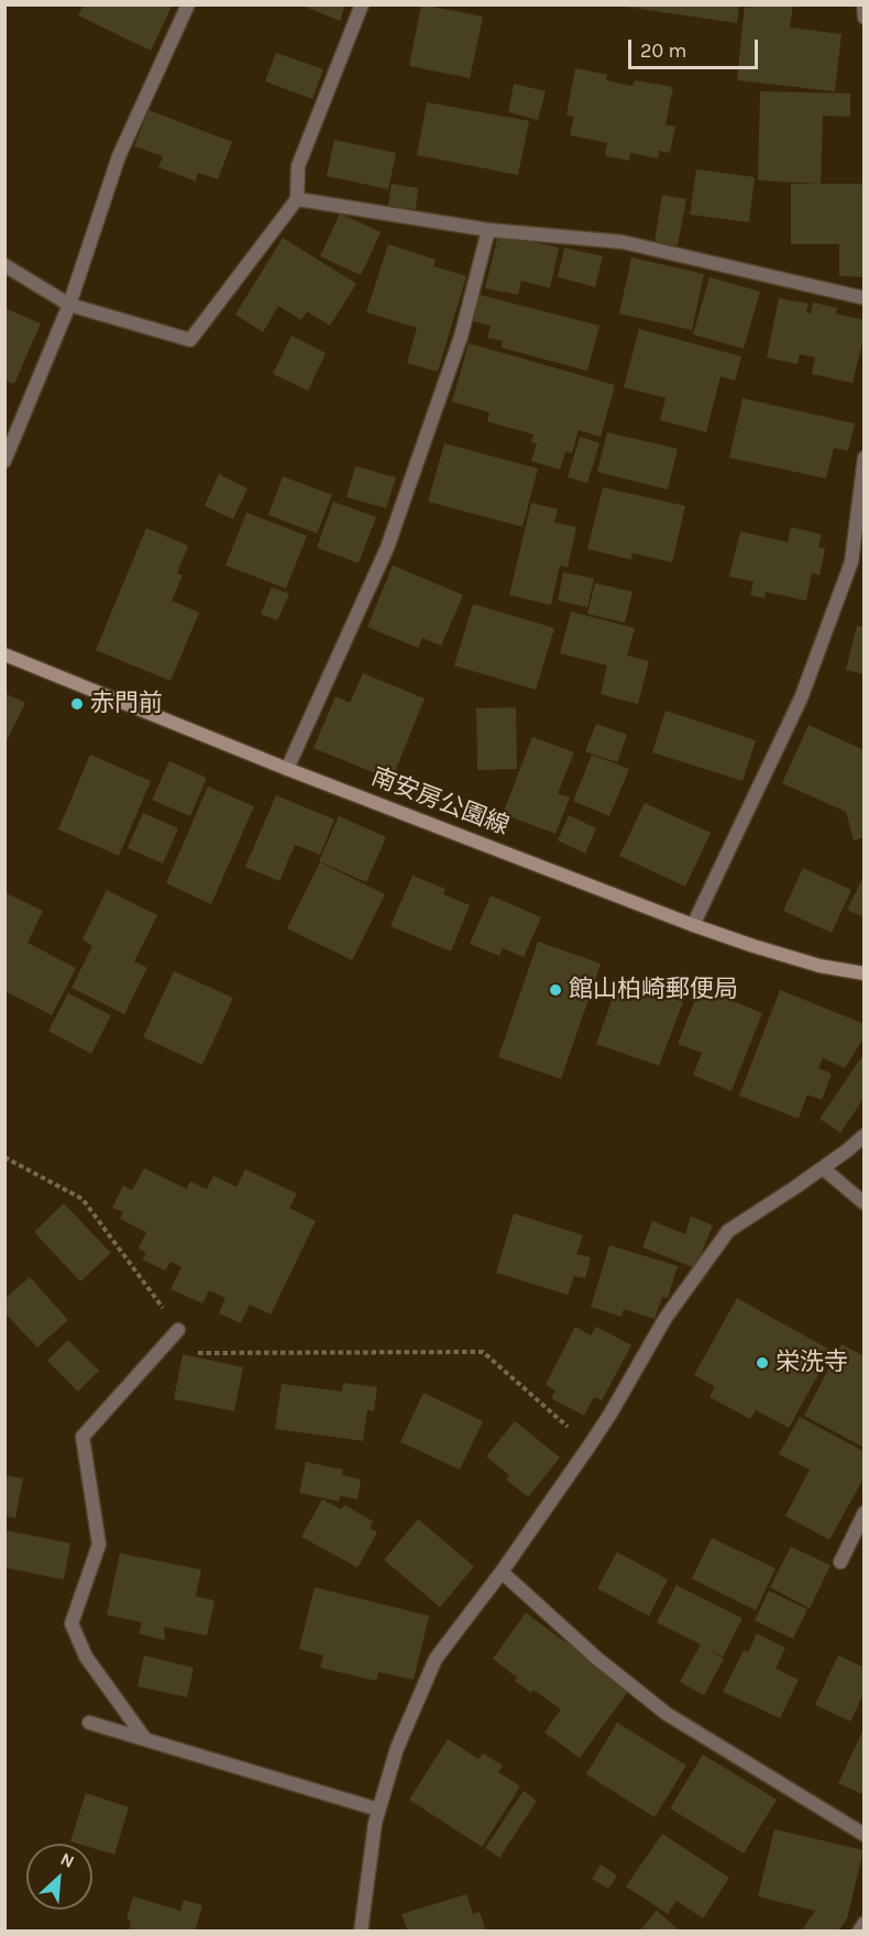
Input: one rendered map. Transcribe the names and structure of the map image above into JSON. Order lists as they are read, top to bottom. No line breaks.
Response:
{"streets":{"main road":["南安房公園線"]},"places":["赤門前","館山柏崎郵便局","栄洗寺"],"scale_bar":"20 m","north":"top right"}
